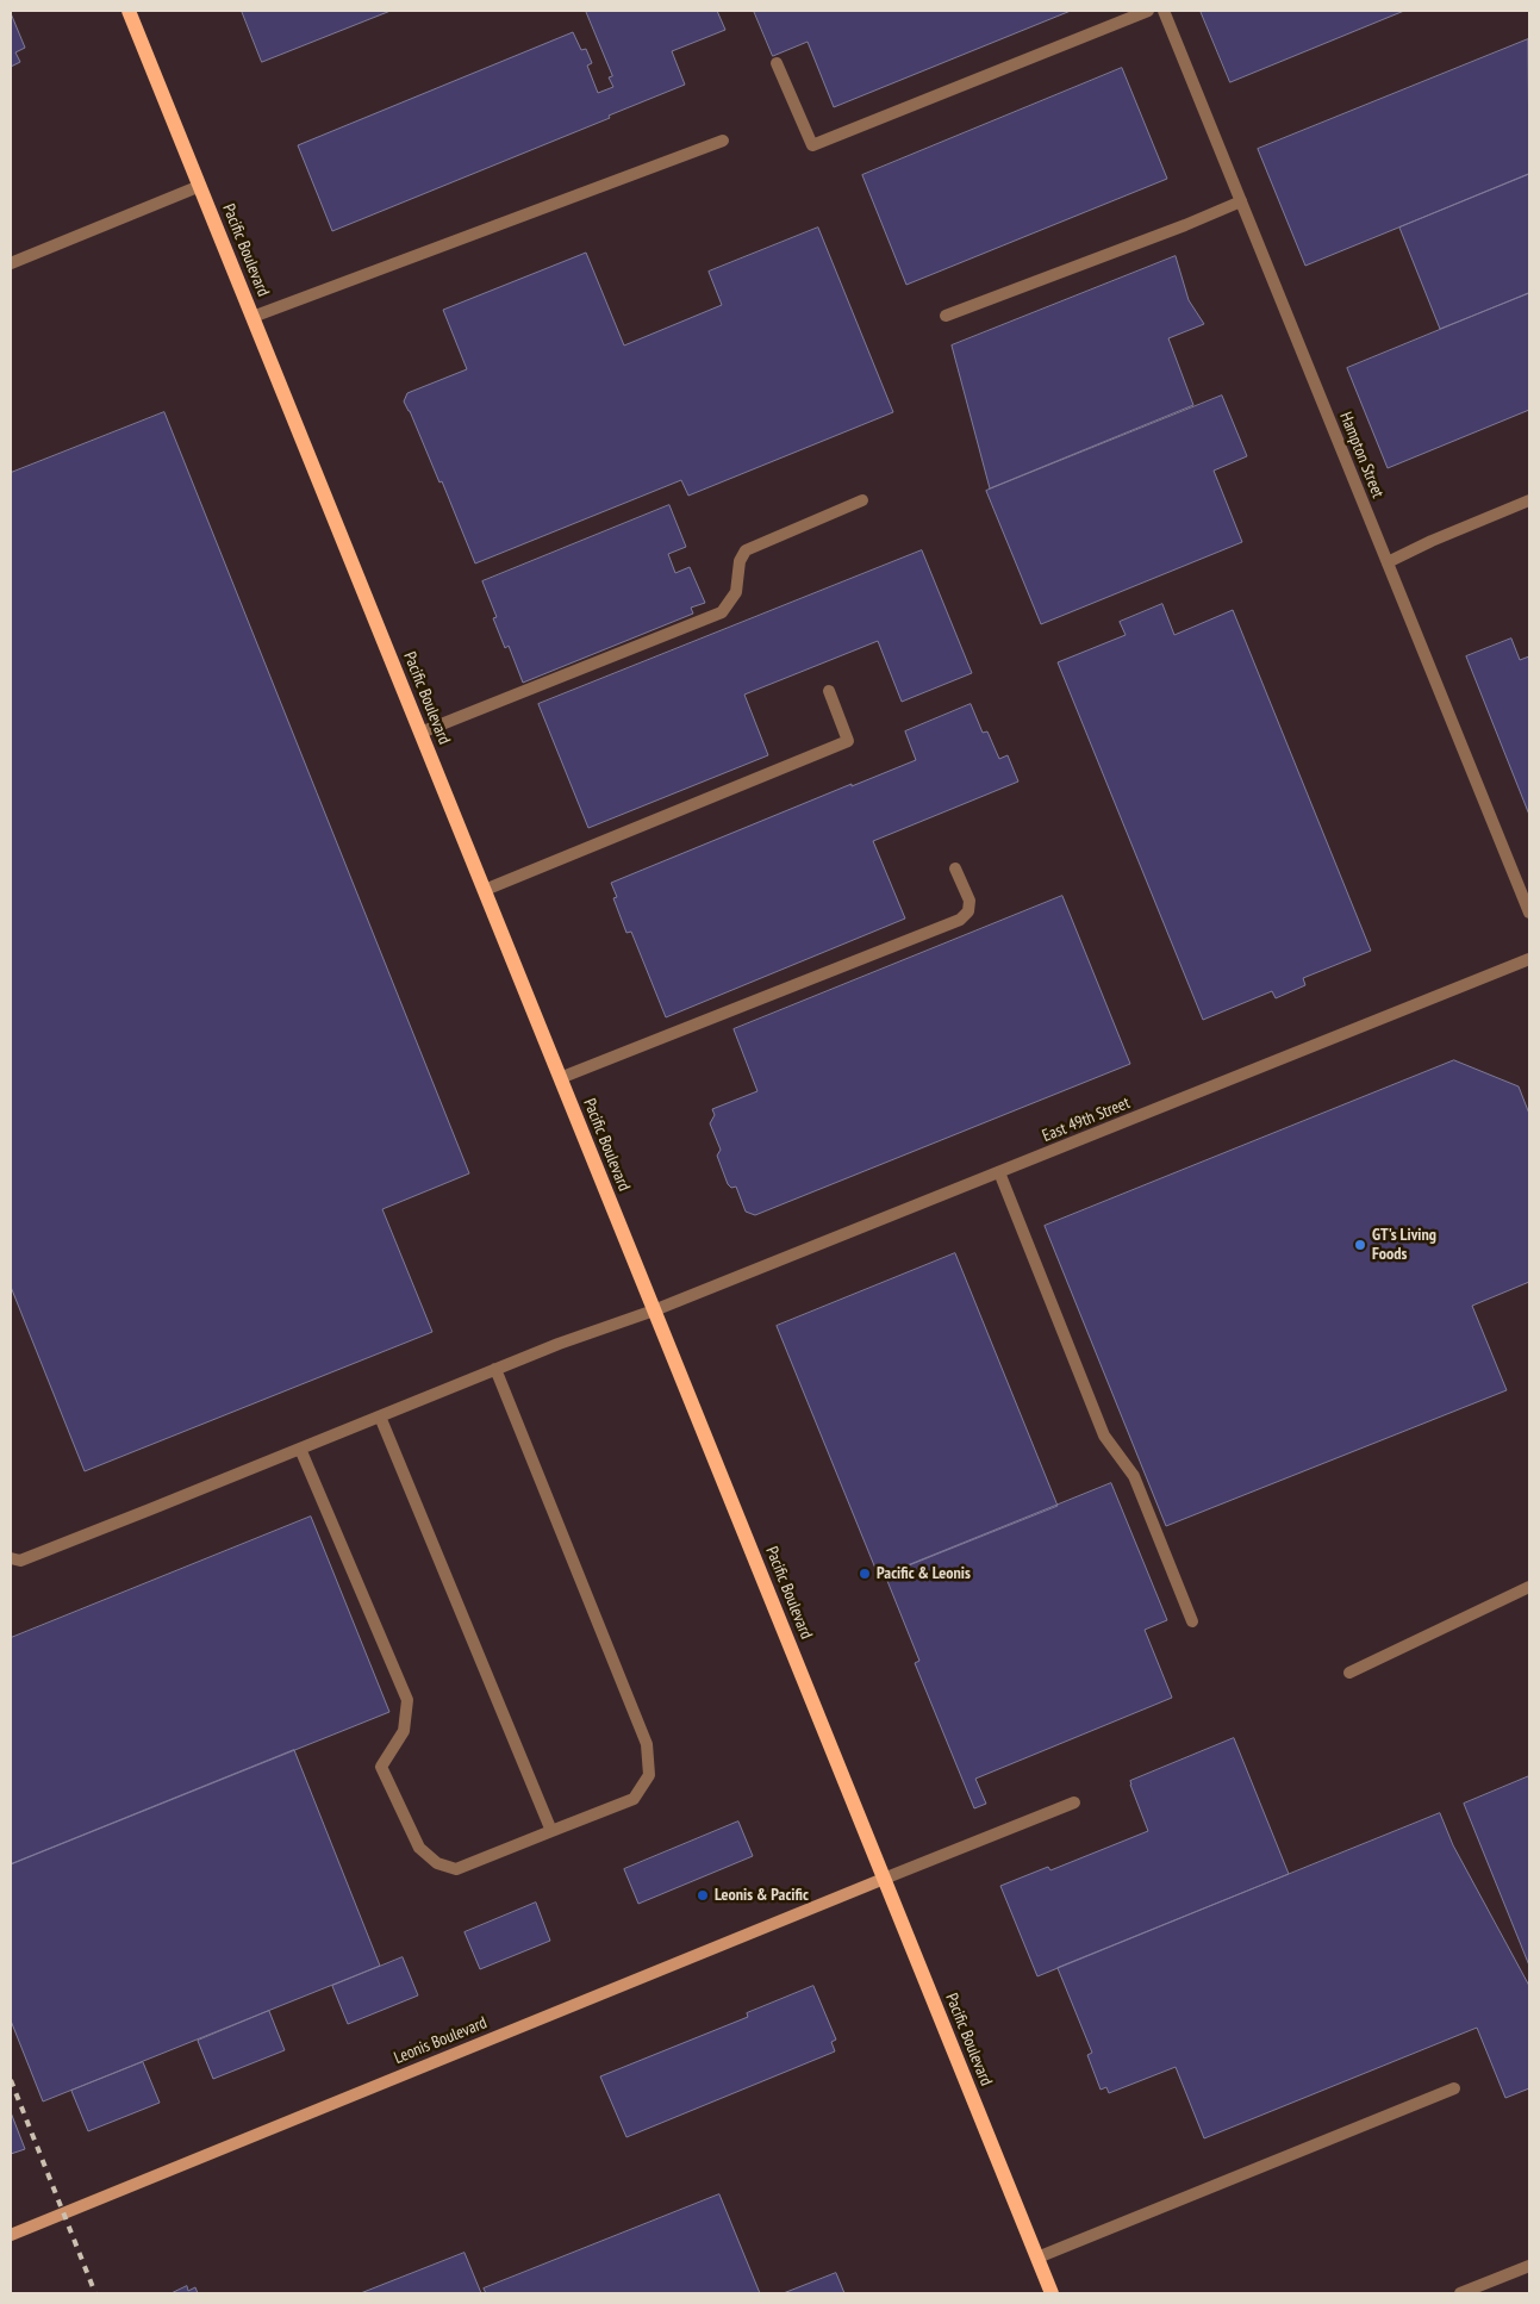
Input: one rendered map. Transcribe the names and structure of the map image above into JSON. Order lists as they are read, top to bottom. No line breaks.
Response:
{"streets":{"main road":["Pacific Boulevard","Leonis Boulevard"],"street":["Hampton Street","East 49th Street"]},"crossings":[["Pacific Boulevard","East 49th Street"],["Pacific Boulevard","Leonis Boulevard"]],"places":["GT's Living Foods","Pacific & Leonis","Leonis & Pacific"]}
